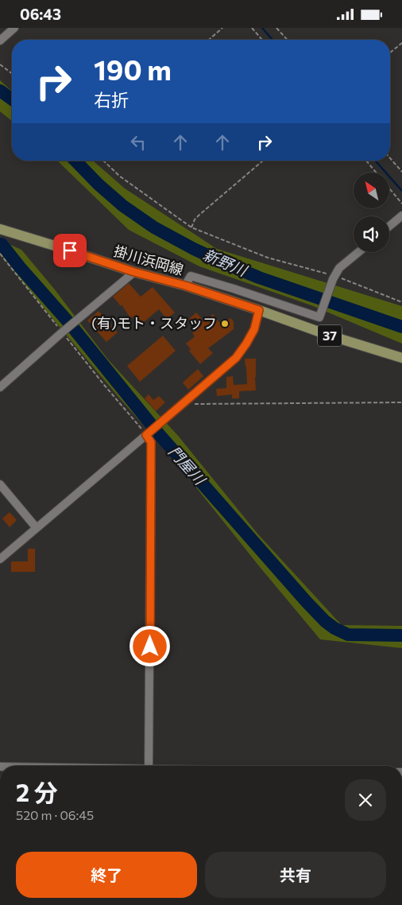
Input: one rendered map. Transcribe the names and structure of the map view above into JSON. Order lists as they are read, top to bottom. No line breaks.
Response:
{"streets":{"main road":["掛川浜岡線","37"]},"water":["新野川","門屋川"],"places":["(有)モト・スタッフ"],"north":"top left","page":{"status":"06:43","turn":["190 m","右折"],"heading":["2 分","520 m · 06:45"],"buttons":["終了","共有"]}}
